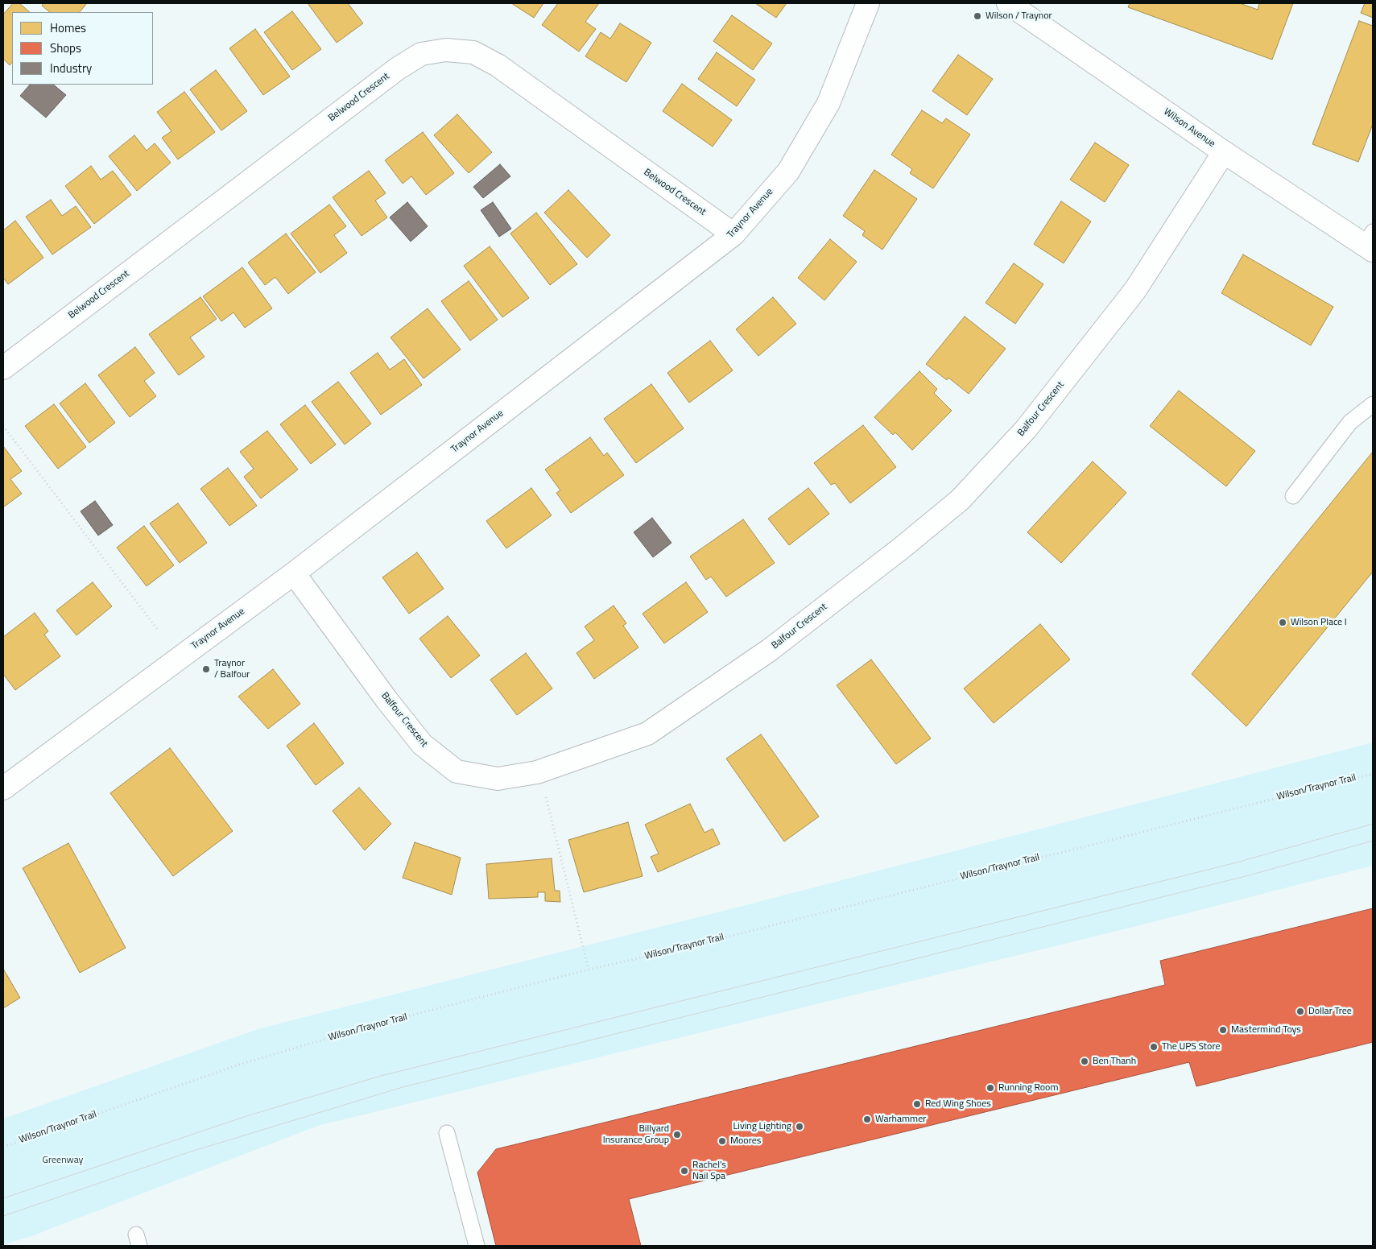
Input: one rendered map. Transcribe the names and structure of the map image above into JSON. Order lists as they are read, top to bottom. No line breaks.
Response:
{"streets":{"street":["Belwood Crescent","Wilson Avenue","Traynor Avenue","Balfour Crescent"],"path":["Wilson/Traynor Trail"]},"crossings":[["Belwood Crescent","Traynor Avenue"],["Wilson Avenue","Balfour Crescent"],["Traynor Avenue","Balfour Crescent"]],"parks":["Greenway"],"places":["Wilson / Traynor","Wilson Place I","Traynor / Balfour","Dollar Tree","Mastermind Toys","The UPS Store","Ben Thanh","Running Room","Red Wing Shoes","Warhammer","Living Lighting","Billyard Insurance Group","Moores","Rachel's Nail Spa"],"legend":["Homes","Shops","Industry"]}
